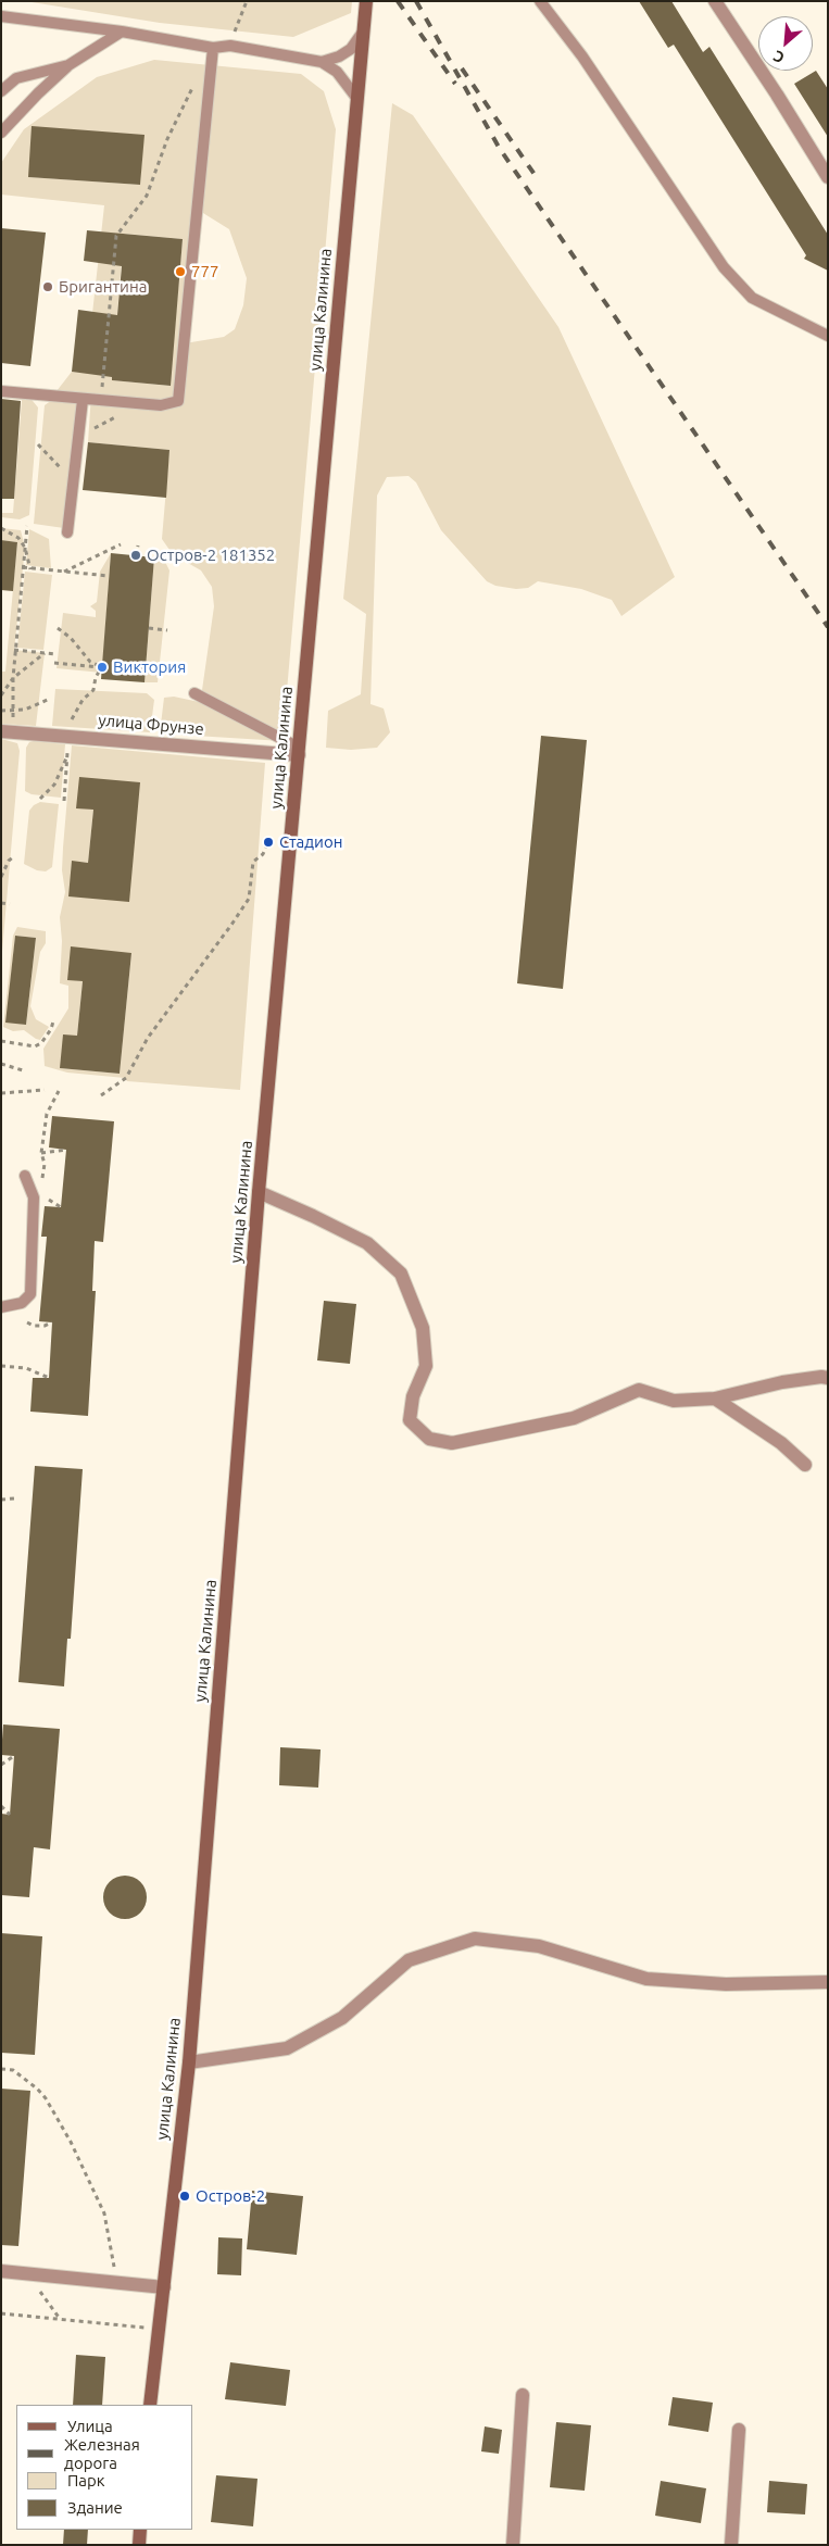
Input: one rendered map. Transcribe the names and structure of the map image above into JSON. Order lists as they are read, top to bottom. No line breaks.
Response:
{"streets":{"main road":["улица Калинина"],"street":["улица Фрунзе"]},"crossings":[["улица Калинина","улица Фрунзе"]],"places":["777","Бригантина","Остров-2 181352","Виктория","Стадион","Остров-2"],"legend":["Улица","Железная дорога","Парк","Здание"],"north":"bottom left"}
